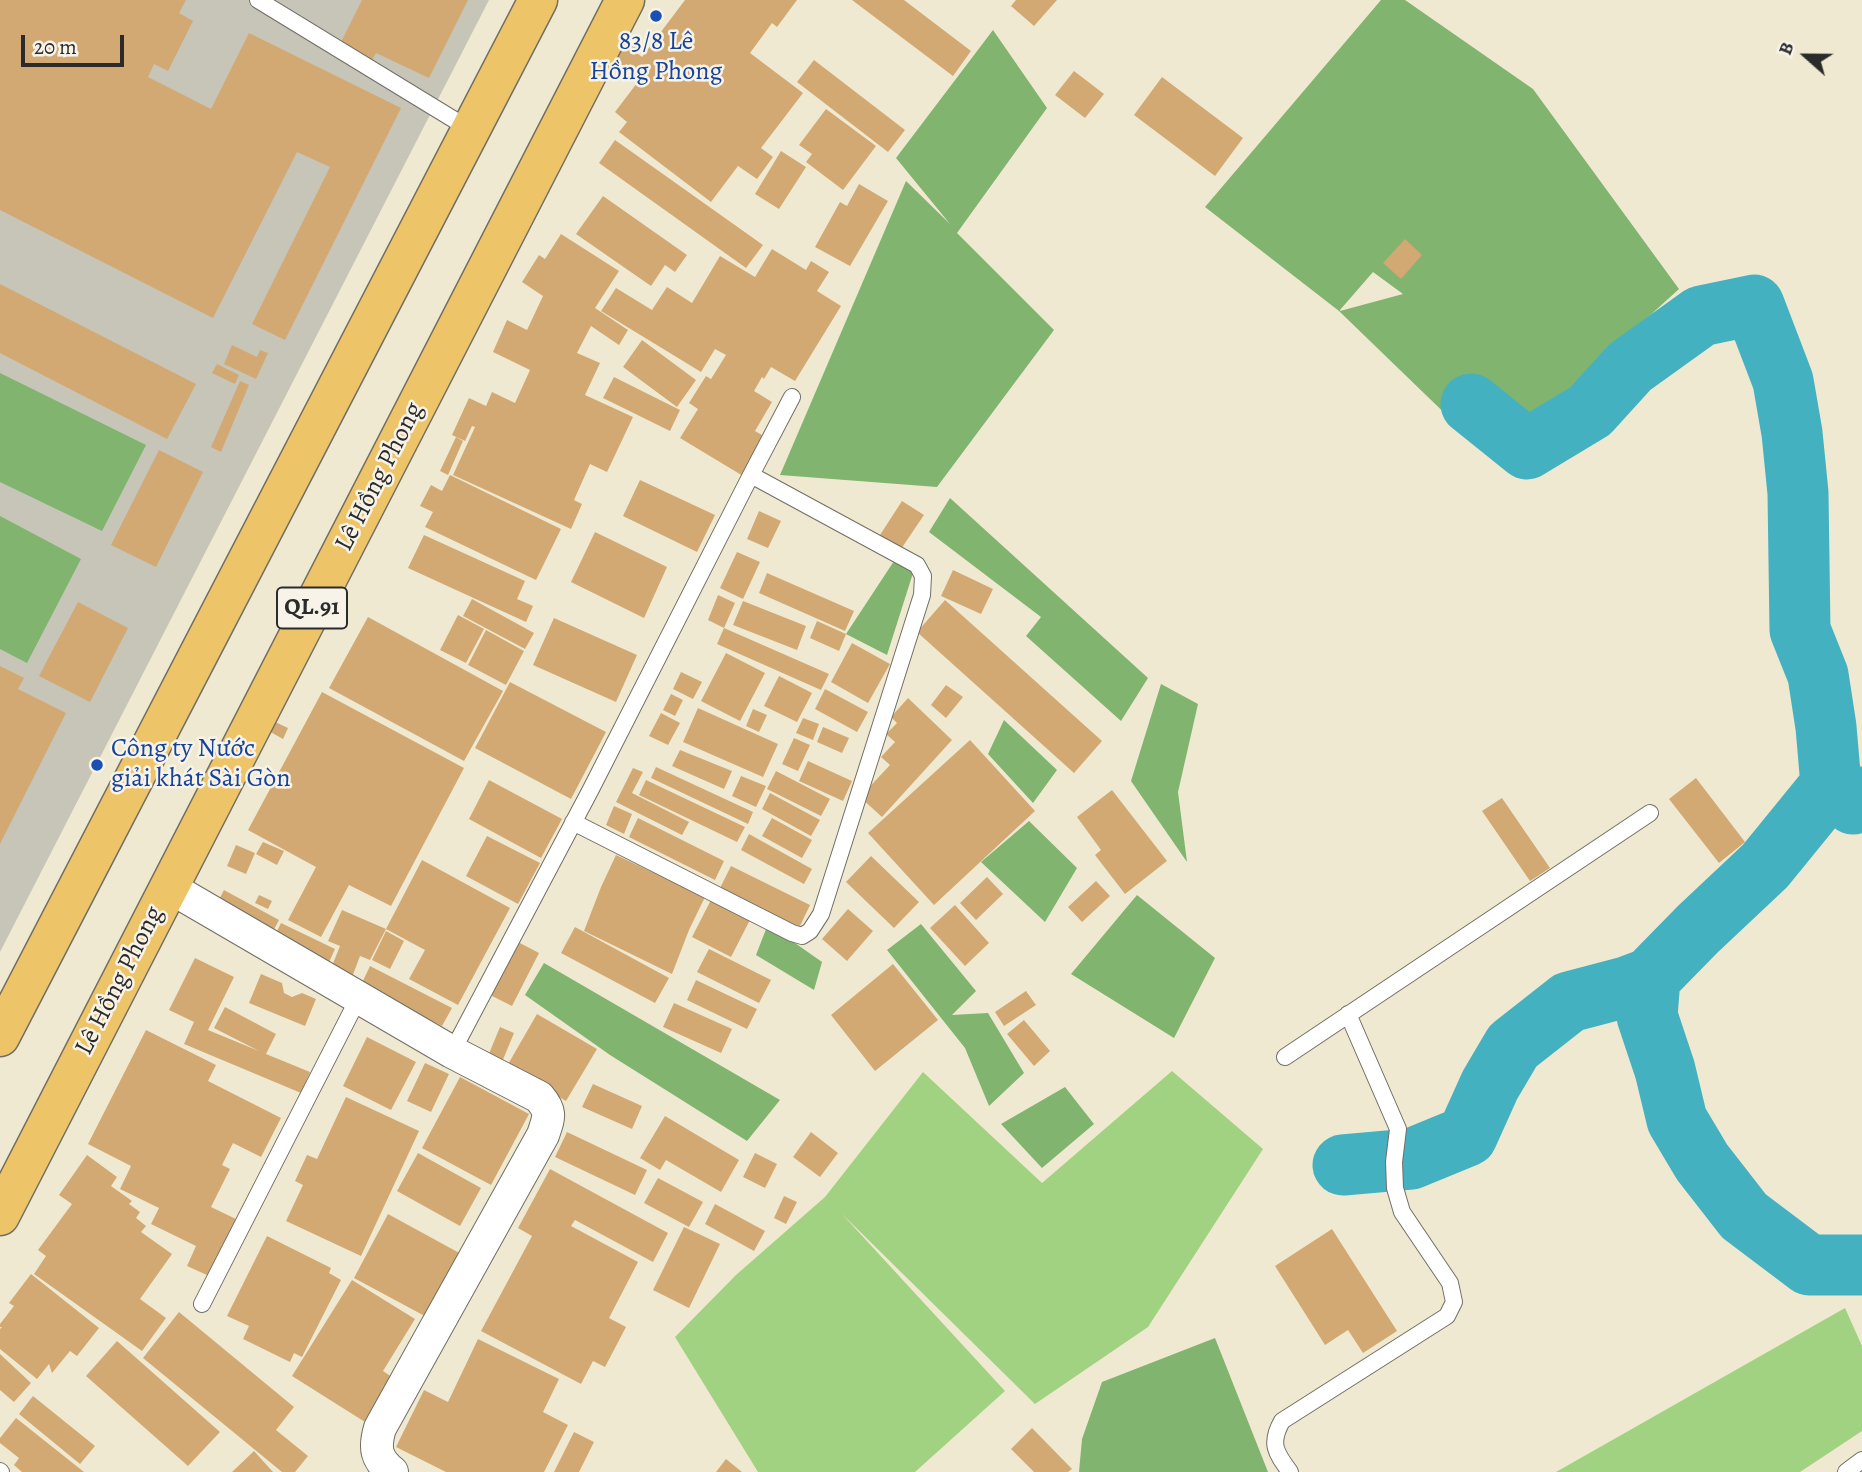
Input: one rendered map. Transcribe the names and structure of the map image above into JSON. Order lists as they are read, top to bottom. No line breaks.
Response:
{"streets":{"highway":["Lê Hồng Phong","QL.91"]},"places":["83/8 Lê Hồng Phong","Công ty Nước giải khát Sài Gòn"],"scale_bar":"20 m","north":"left"}
